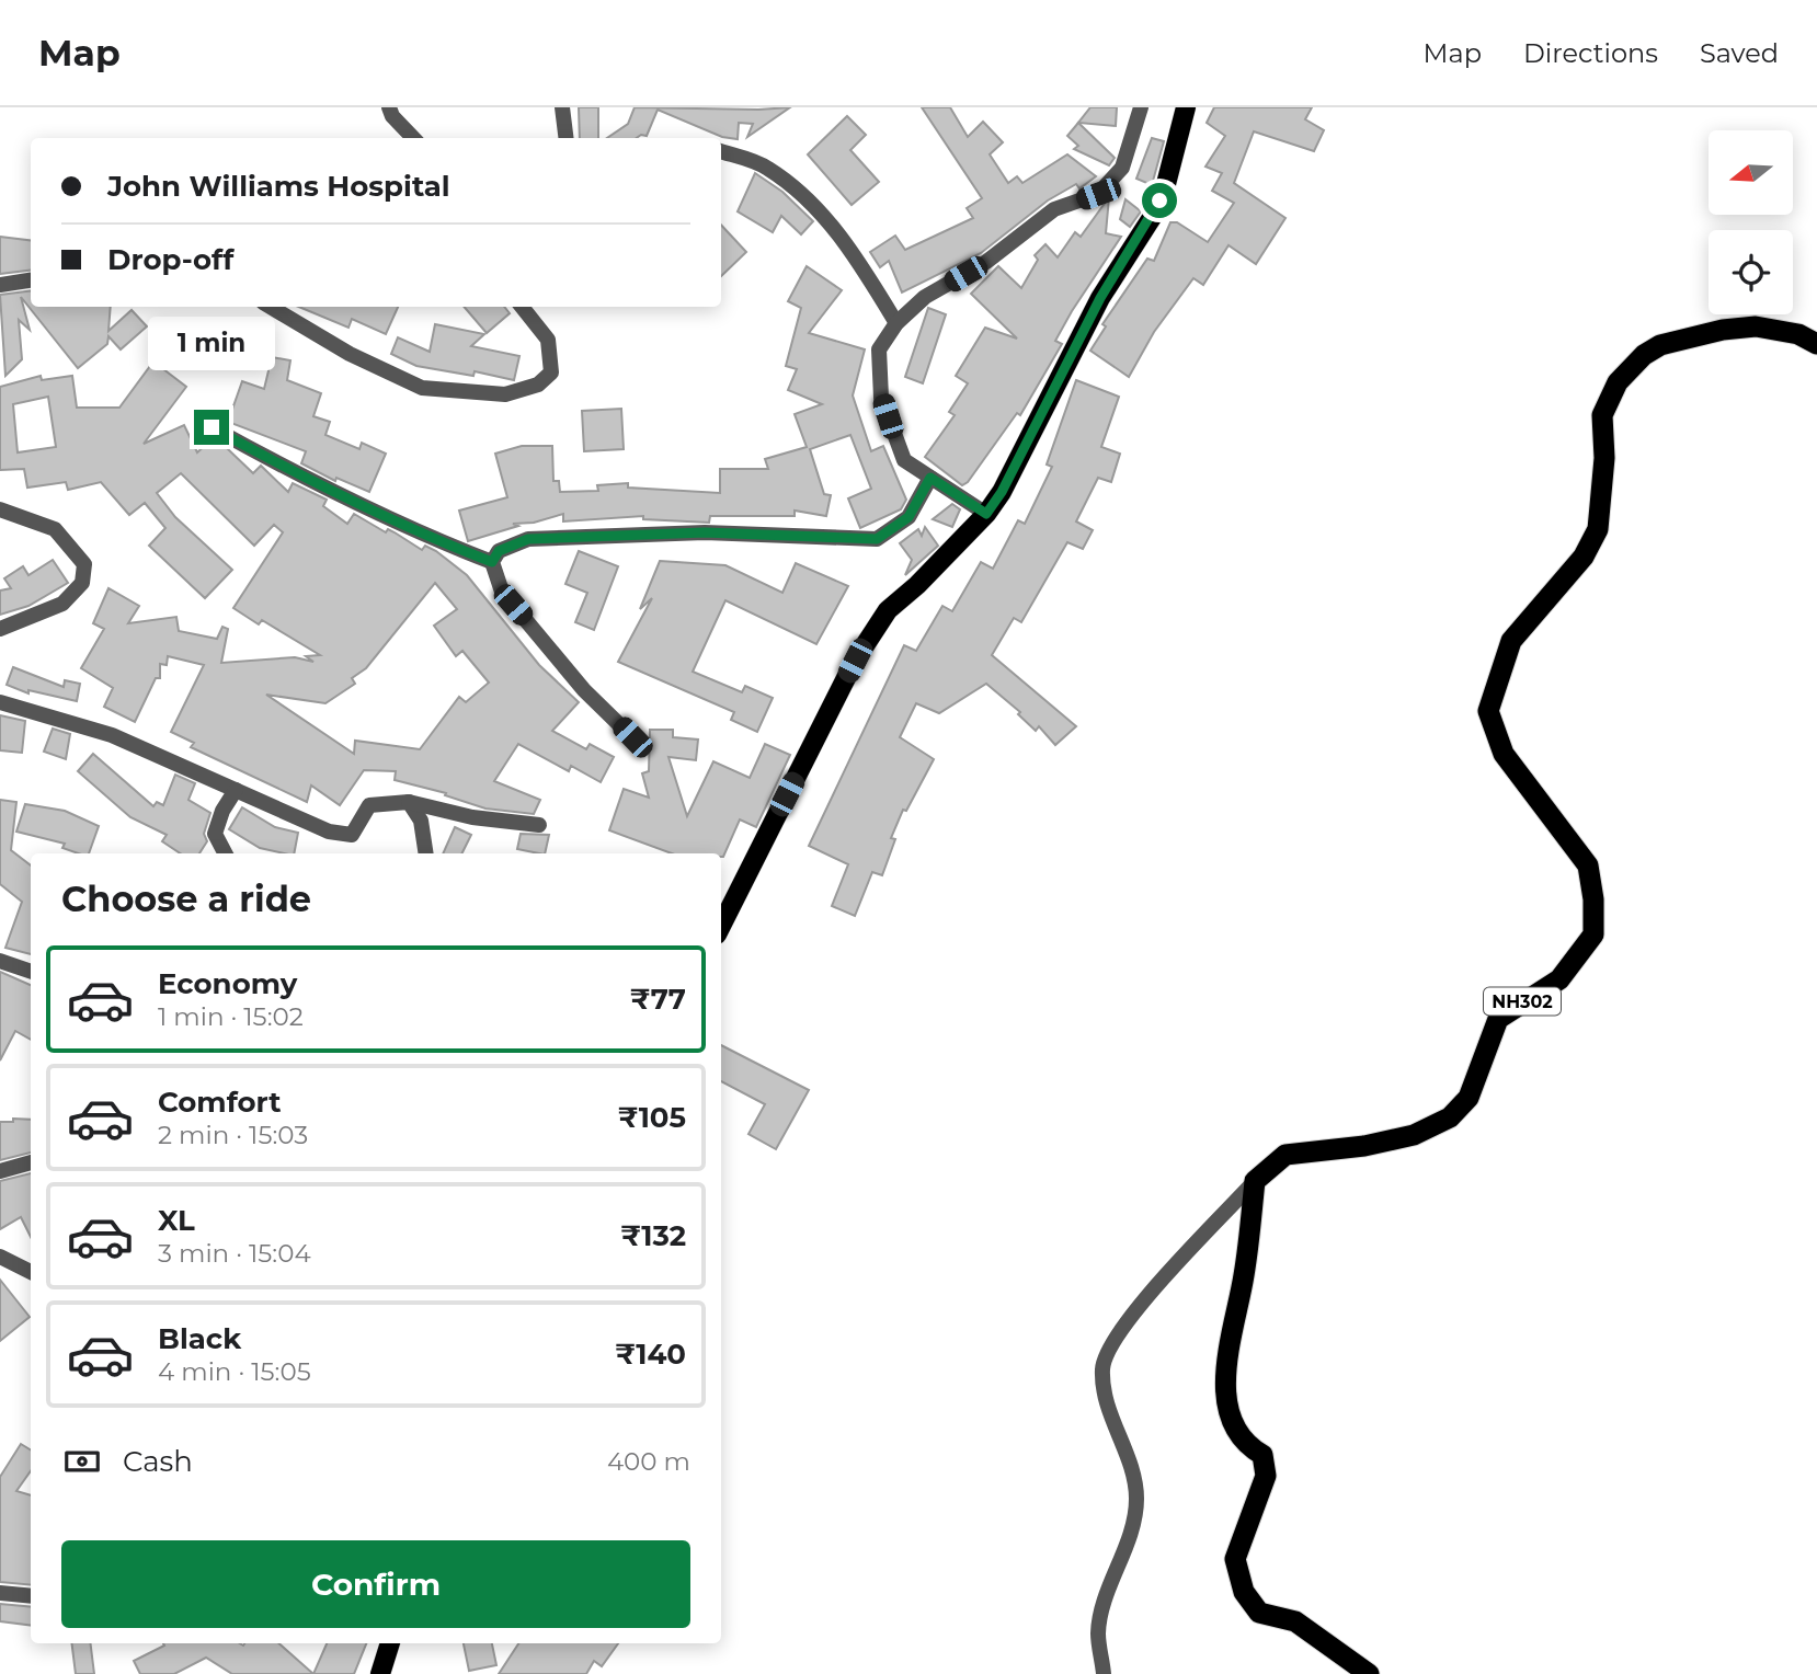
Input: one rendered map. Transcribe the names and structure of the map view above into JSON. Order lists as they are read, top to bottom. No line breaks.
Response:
{"streets":{"highway":["NH302"]},"north":"left","page":{"header":"Map","nav":["Map","Directions","Saved"],"banner":["John Williams Hospital","Drop-off"],"bubble":"1 min","heading":"Choose a ride","list":[{"name":"Economy","note":"1 min · 15:02","value":"₹77"},{"name":"Comfort","note":"2 min · 15:03","value":"₹105"},{"name":"XL","note":"3 min · 15:04","value":"₹132"},{"name":"Black","note":"4 min · 15:05","value":"₹140"}],"pay":["Cash","400 m"],"buttons":"Confirm"}}
